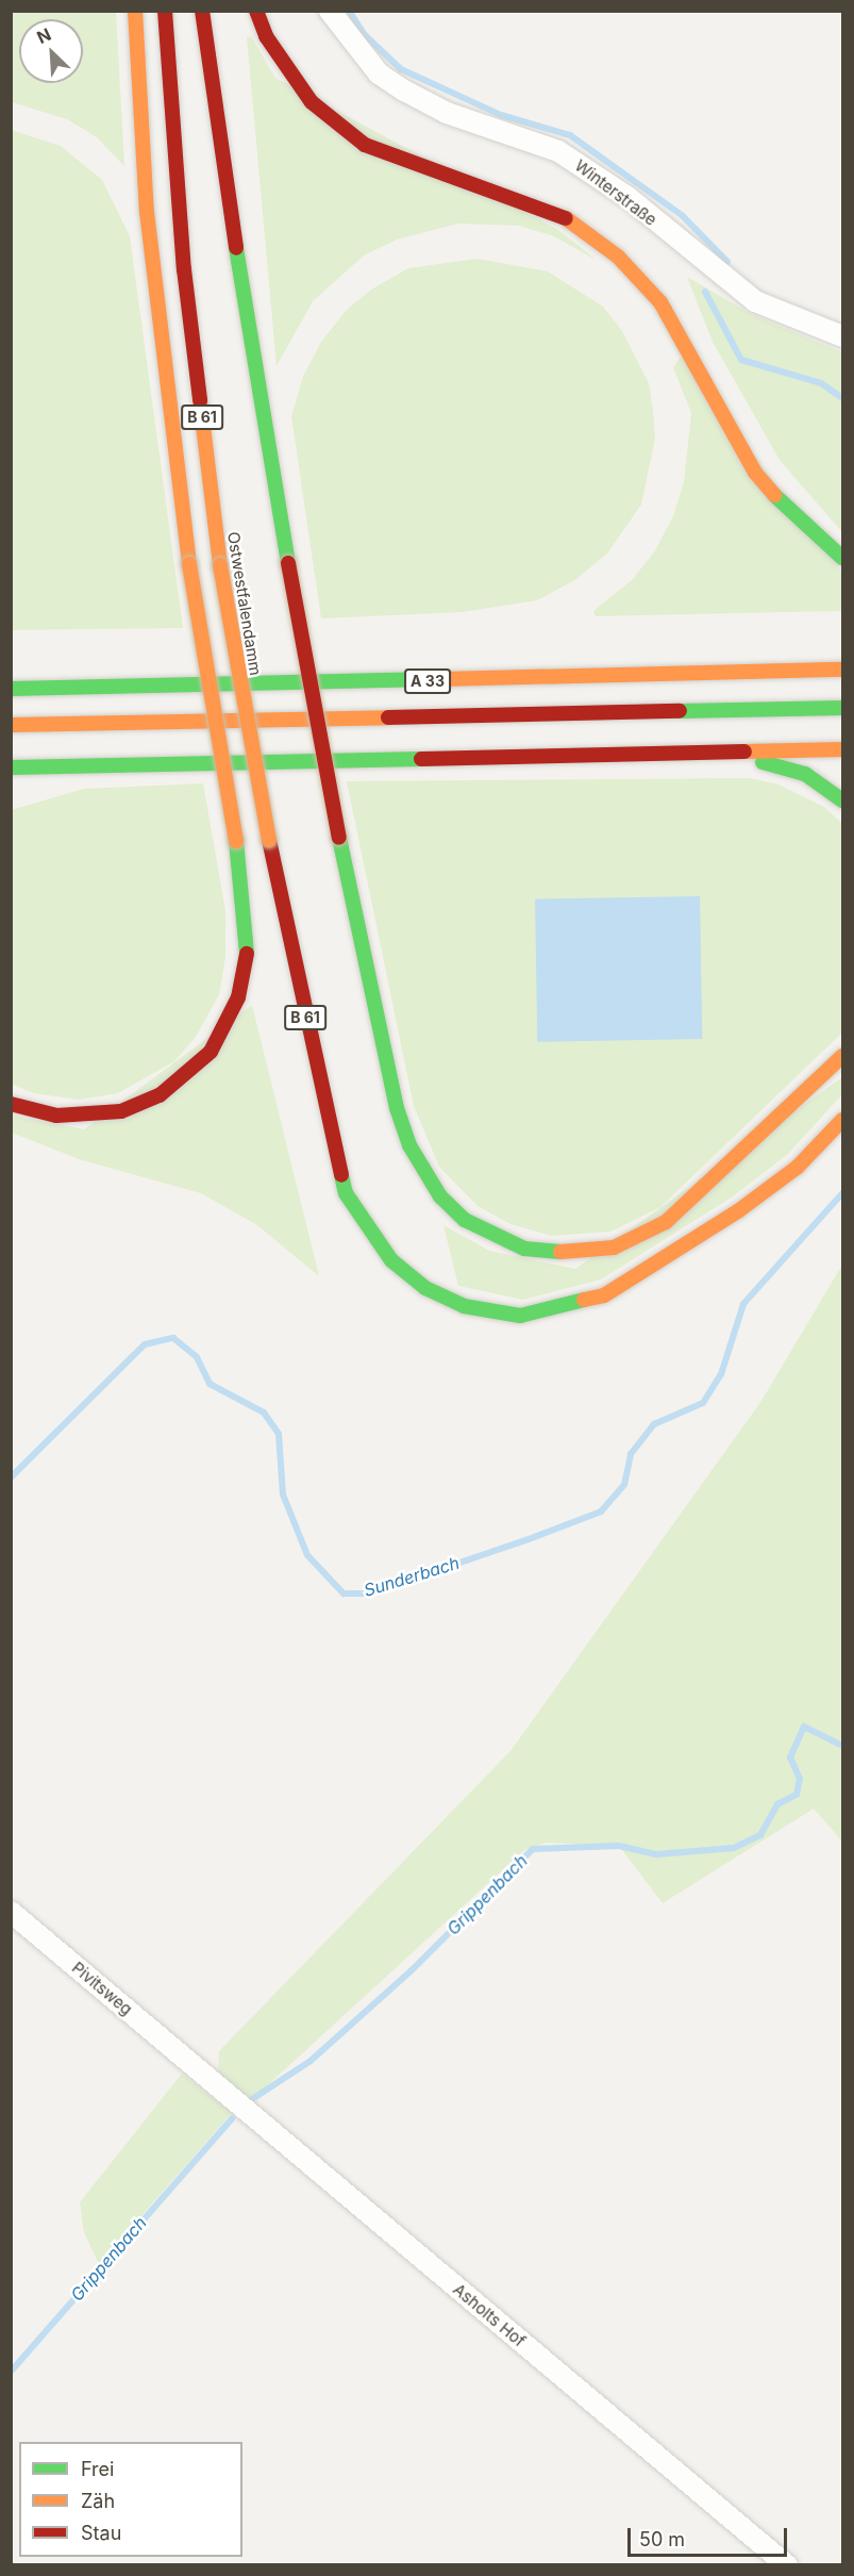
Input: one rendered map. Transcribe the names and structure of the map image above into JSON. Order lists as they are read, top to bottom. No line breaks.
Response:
{"streets":{"highway":["B 61","Ostwestfalendamm","A 33"],"street":["Winterstraße","Pivitsweg","Asholts Hof"]},"crossings":[["Pivitsweg","Asholts Hof"]],"water":["Sunderbach","Grippenbach"],"legend":["Frei","Zäh","Stau"],"scale_bar":"50 m","north":"top left"}
